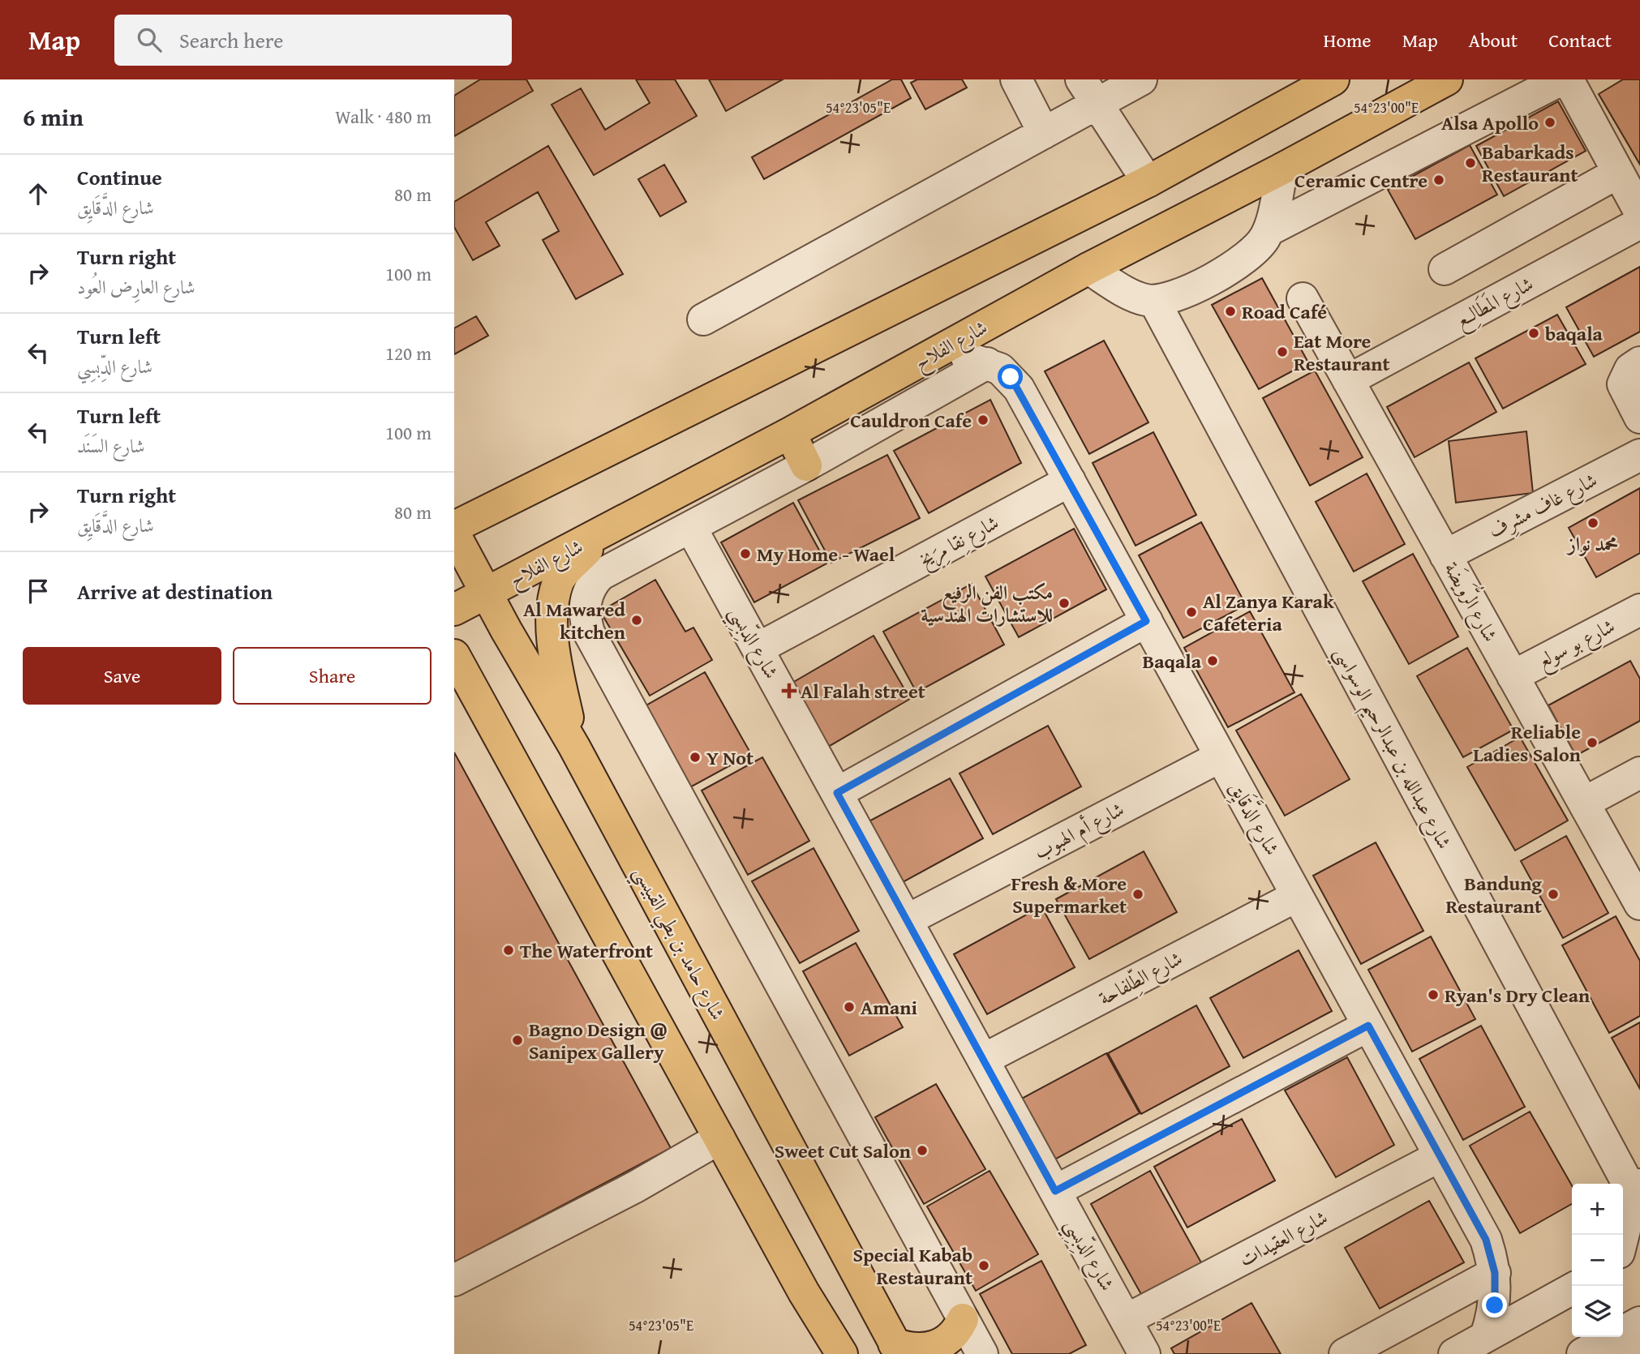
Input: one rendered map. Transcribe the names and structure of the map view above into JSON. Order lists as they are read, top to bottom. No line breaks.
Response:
{"streets":{"main road":["شارع الفلاح","شارع حامد بن بطي القبيسي"],"street":["شارع المَطَالِع","شارع غاف مشرِف","شارع نِقا مِرَيخ","شارع الرُّوَيضَة","شارع الدِّبسِي","شارع بو سولع","شارع عبدالله بن عبدالرحيم الوسواسي","شارع الدَّقَايِق","شارع أم الهبوب","شارع الطِّلفاحة","شارع العقيدات"]},"crossings":[["شارع المَطَالِع","شارع الرُّوَيضَة"],["شارع الفلاح","شارع الدَّقَايِق"],["شارع الفلاح","شارع حامد بن بطي القبيسي"],["شارع غاف مشرِف","شارع الرُّوَيضَة"],["شارع نِقا مِرَيخ","شارع الدِّبسِي"],["شارع نِقا مِرَيخ","شارع الدَّقَايِق"],["شارع الرُّوَيضَة","شارع بو سولع"],["شارع الدِّبسِي","شارع أم الهبوب"],["شارع الدِّبسِي","شارع الطِّلفاحة"],["شارع الدِّبسِي","شارع العقيدات"],["شارع الدَّقَايِق","شارع أم الهبوب"],["شارع الدَّقَايِق","شارع الطِّلفاحة"],["شارع الدَّقَايِق","شارع العقيدات"]],"places":{"other":["Alsa Apollo","Babarkads Restaurant","Ceramic Centre","Road Café","baqala","Eat More Restaurant","Cauldron Cafe","محمد نواز","My Home - Wael","مكتب الفن الرفيع للاستشارات الهندسية","Al Zanya Karak Cafeteria","Al Mawared kitchen","Baqala","Reliable Ladies Salon","Y Not","Fresh & More Supermarket","Bandung Restaurant","The Waterfront","Ryan's Dry Clean","Amani","Bagno Design @ Sanipex Gallery","Sweet Cut Salon","Special Kabab Restaurant"],"health":["Al Falah street"]},"page":{"header":"Map","search":"Search here","nav":["Home","Map","About","Contact"],"heading":["6 min","Walk · 480 m"],"list":[["Continue","شارع الدَّقَايِق","80 m"],["Turn right","شارع العارِض العُود","100 m"],["Turn left","شارع الدِّبسِي","120 m"],["Turn left","شارع السَنَد","100 m"],["Turn right","شارع الدَّقَايِق","80 m"],"Arrive at destination"],"buttons":["Save","Share"],"map_buttons":["+","−"]},"coordinates":["54°23'05\"E","54°23'00\"E"]}
